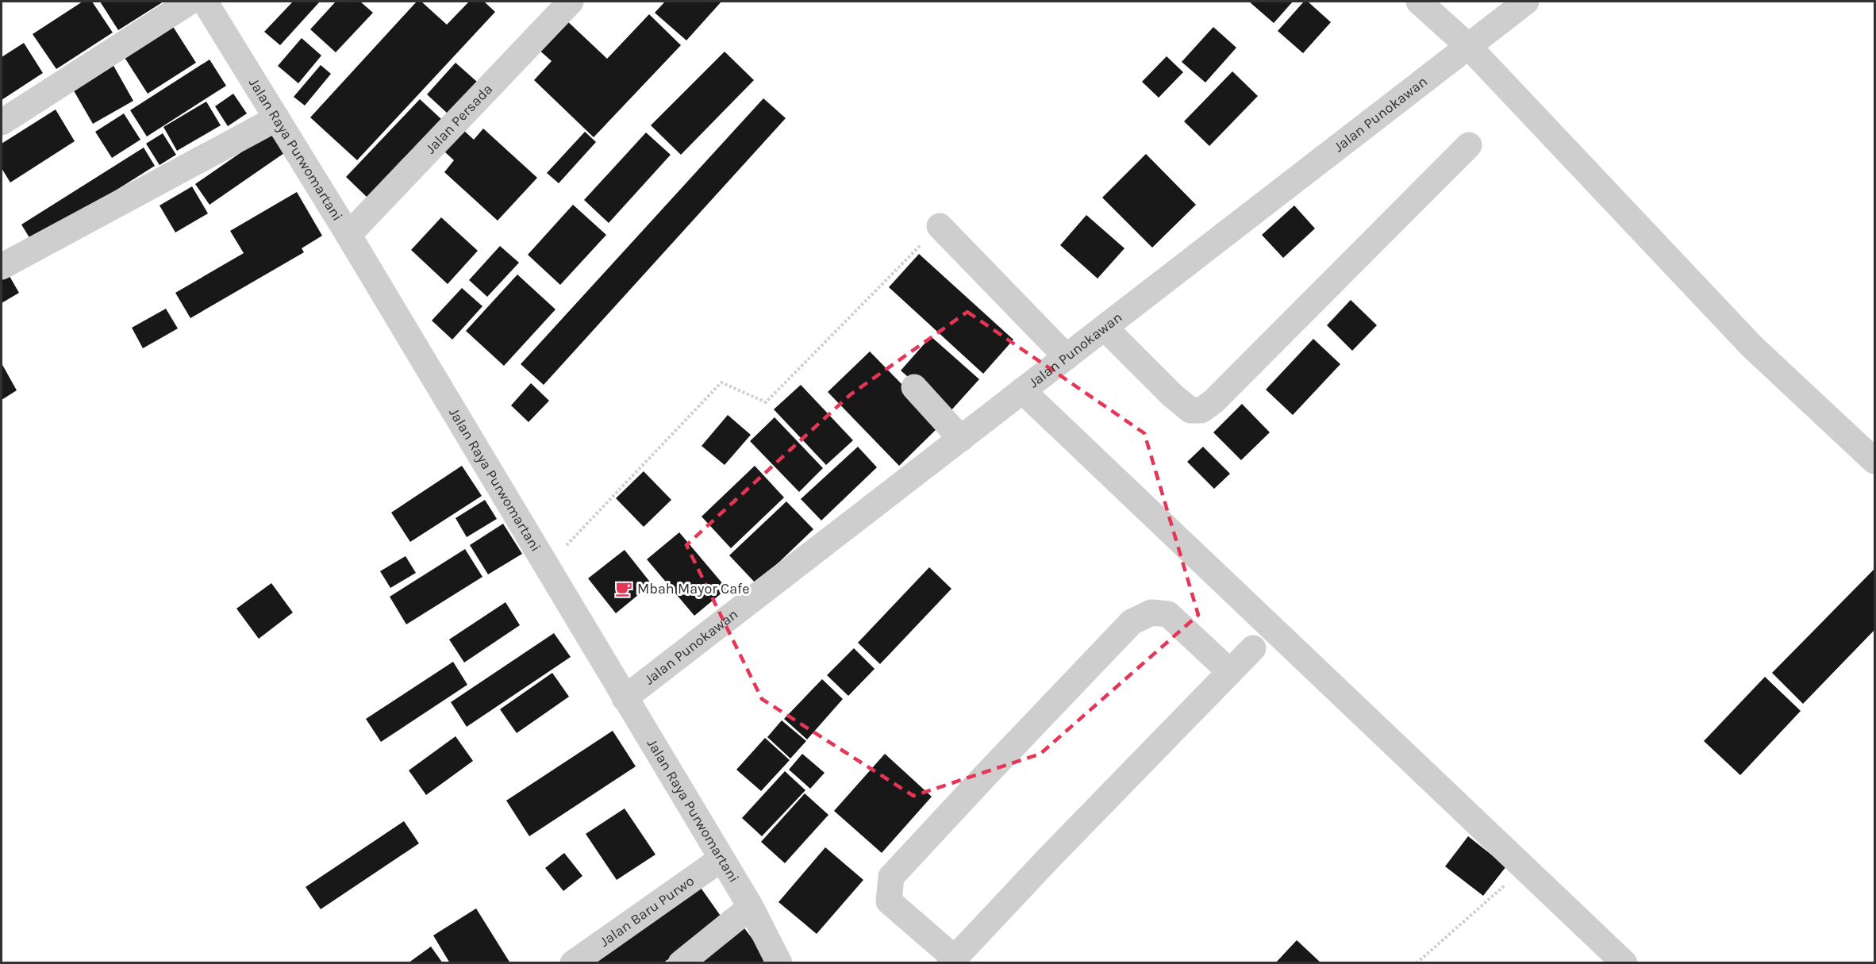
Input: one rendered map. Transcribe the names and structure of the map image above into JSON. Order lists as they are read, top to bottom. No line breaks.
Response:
{"streets":{"street":["Jalan Punokawan","Jalan Persada","Jalan Raya Purwomartani","Jalan Baru Purwo"]},"crossings":[["Jalan Punokawan","Jalan Raya Purwomartani"],["Jalan Persada","Jalan Raya Purwomartani"],["Jalan Raya Purwomartani","Jalan Baru Purwo"]],"places":{"cafe":["Mbah Mayor Cafe"]}}
